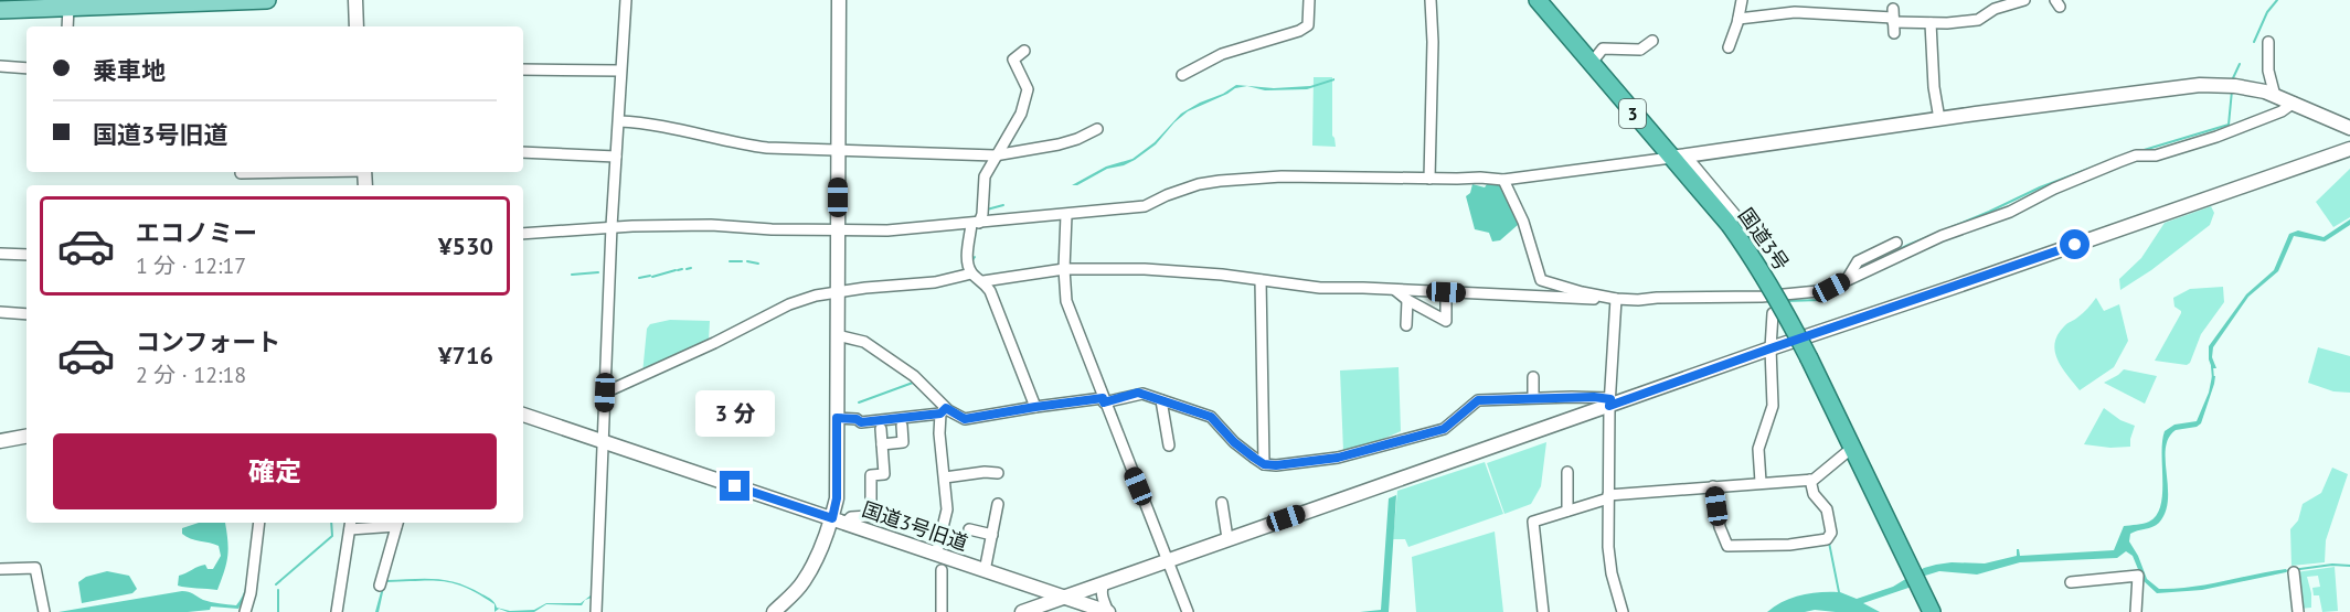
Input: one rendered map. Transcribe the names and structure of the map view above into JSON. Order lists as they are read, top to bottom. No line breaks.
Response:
{"streets":{"highway":["3","国道3号"],"street":["国道3号旧道"]},"page":{"banner":["乗車地","国道3号旧道"],"list":[{"name":"エコノミー","note":"1 分 · 12:17","value":"¥530"},{"name":"コンフォート","note":"2 分 · 12:18","value":"¥716"}],"bubble":"3 分","buttons":"確定"}}
